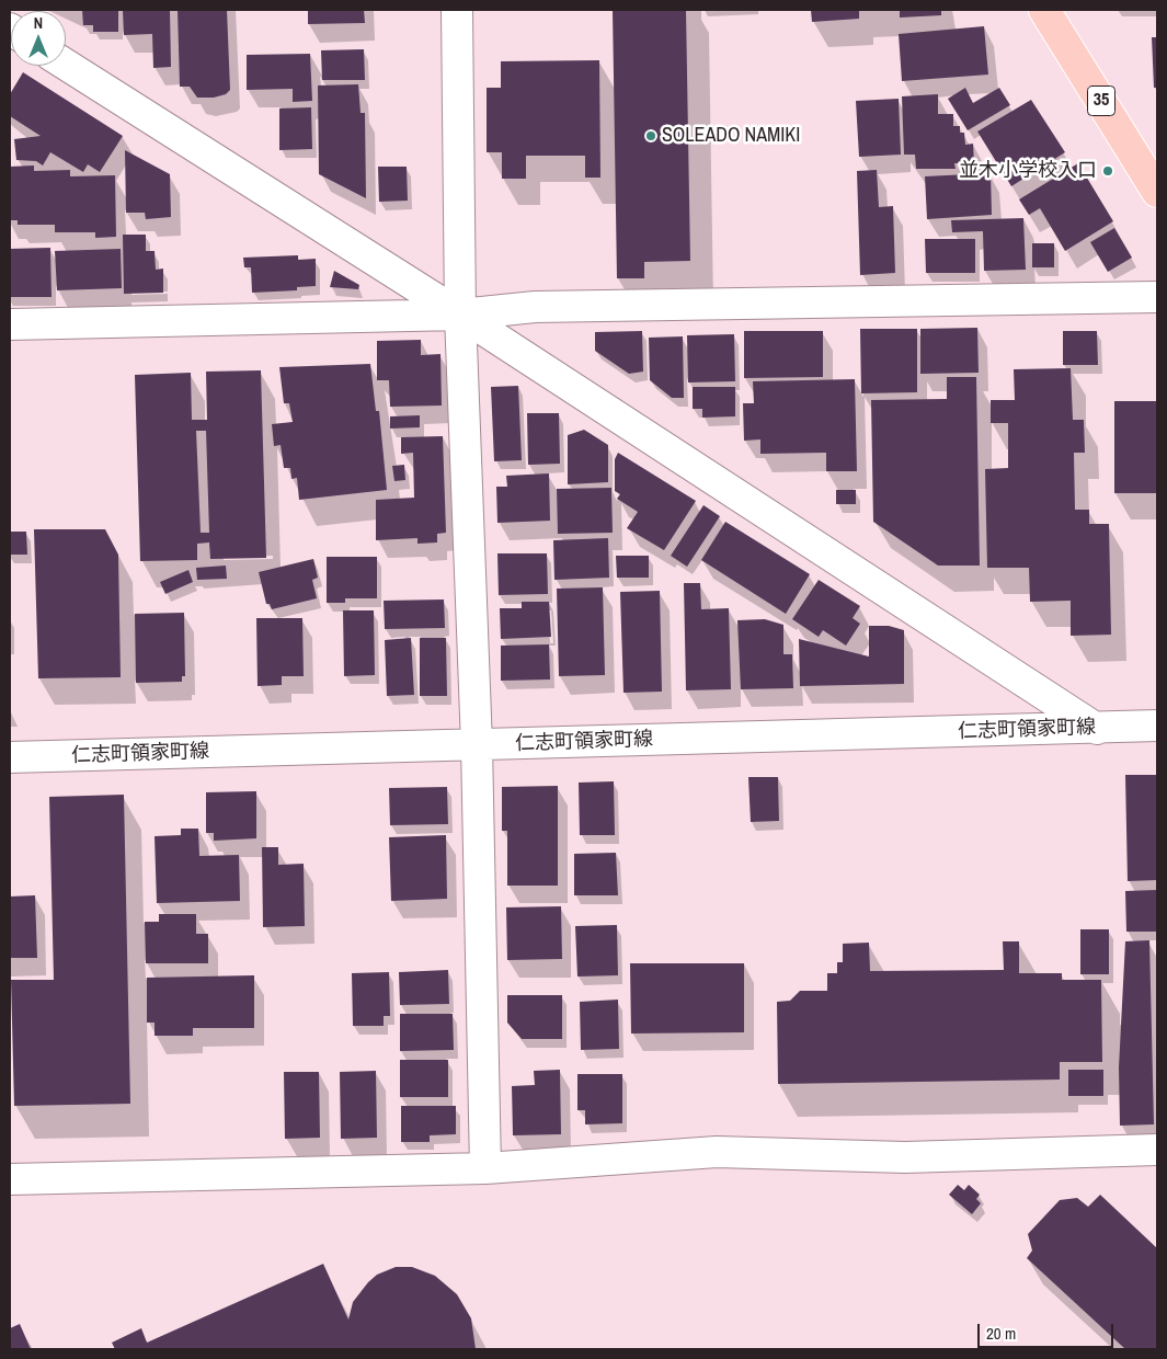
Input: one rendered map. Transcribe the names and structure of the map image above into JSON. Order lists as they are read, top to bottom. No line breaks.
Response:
{"streets":{"main road":["35"],"street":["仁志町領家町線"]},"places":["SOLEADO NAMIKI","並木小学校入口"],"scale_bar":"20 m","north":"top"}
